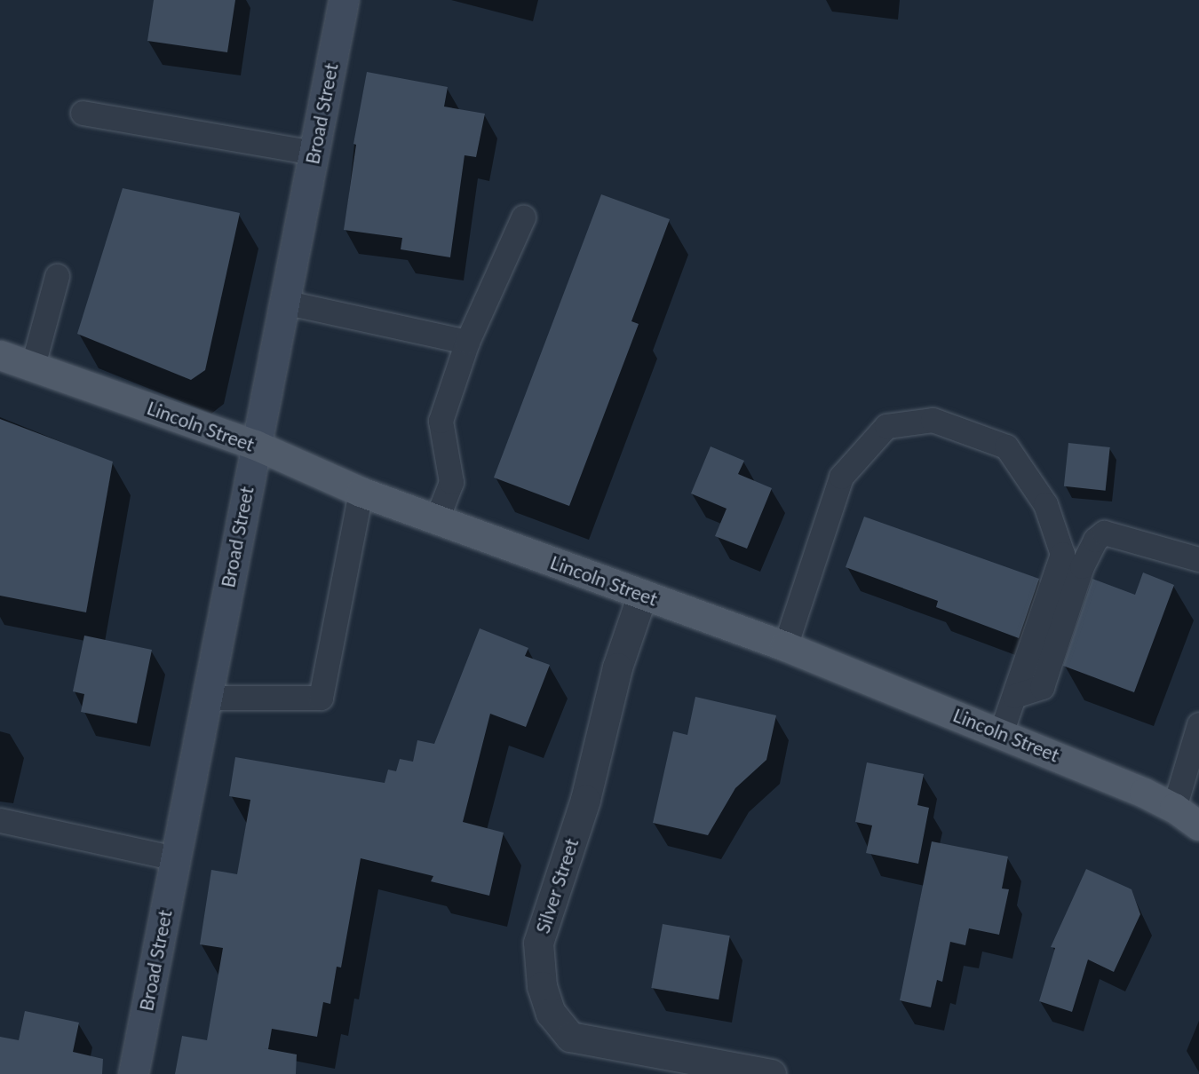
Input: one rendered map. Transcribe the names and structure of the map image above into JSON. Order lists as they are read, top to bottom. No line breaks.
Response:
{"streets":{"main road":["Lincoln Street"],"street":["Broad Street","Silver Street"]},"crossings":[["Broad Street","Lincoln Street"],["Lincoln Street","Silver Street"]]}
